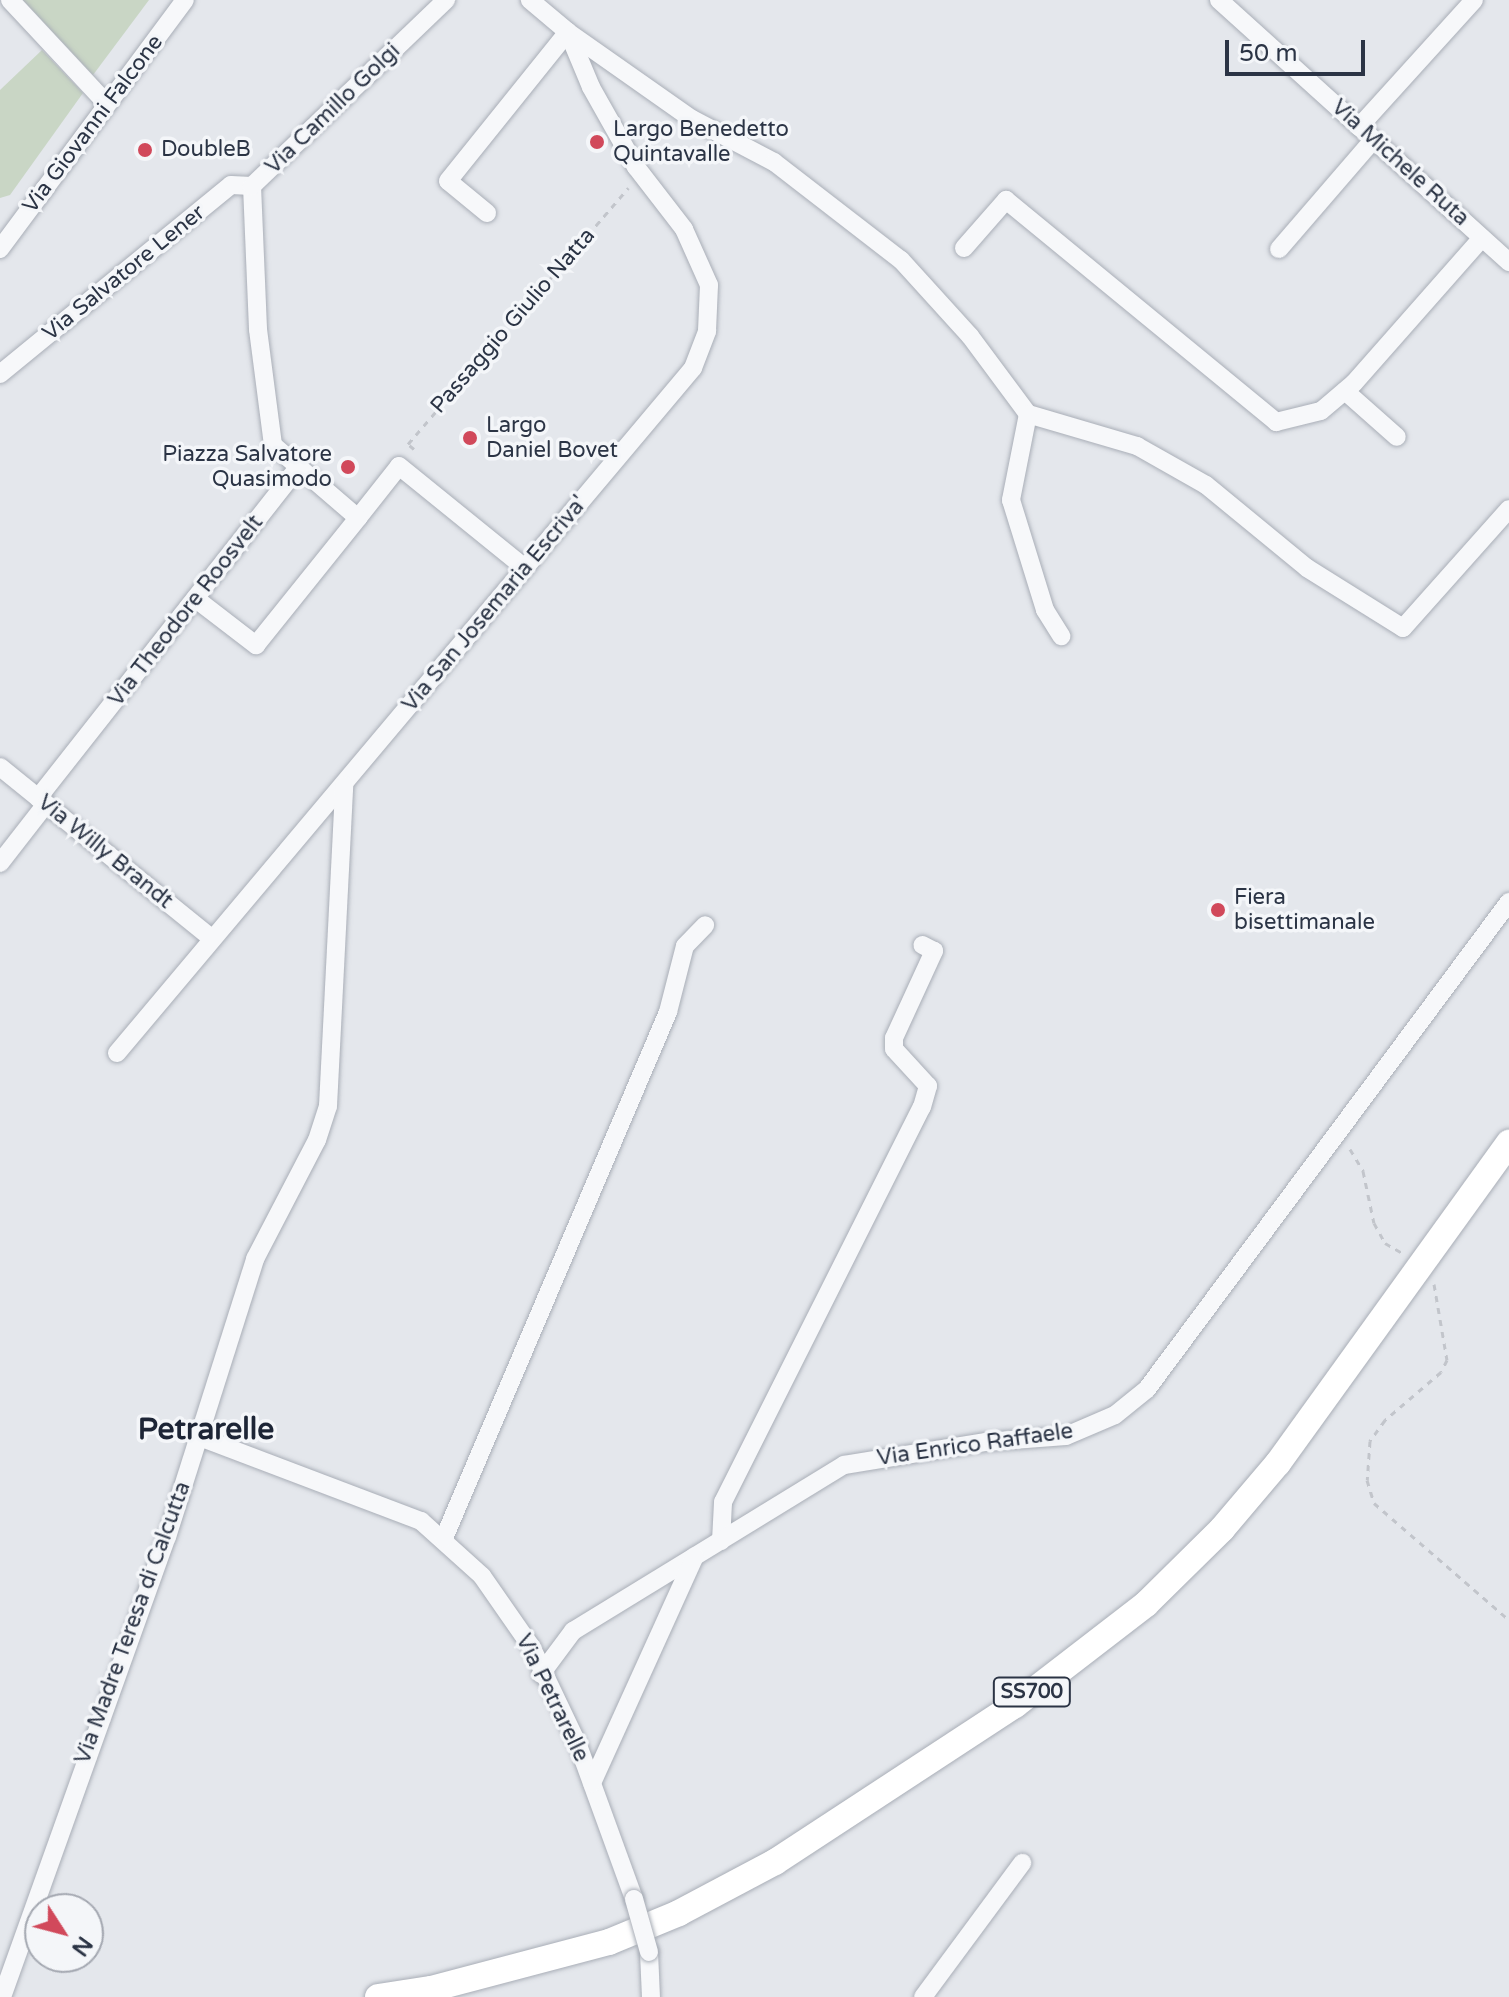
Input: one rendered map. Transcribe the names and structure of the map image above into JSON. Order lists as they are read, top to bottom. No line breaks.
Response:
{"streets":{"highway":["SS700"],"street":["Via Camillo Golgi","Via Giovanni Falcone","Via Michele Ruta","Via Salvatore Lener","Via San Josemaria Escriva'","Via Theodore Roosvelt","Via Willy Brandt","Via Enrico Raffaele","Via Madre Teresa di Calcutta","Via Petrarelle"],"path":["Passaggio Giulio Natta"]},"crossings":[["Via Camillo Golgi","Via Salvatore Lener"],["Via Camillo Golgi","Via Theodore Roosvelt"],["Via San Josemaria Escriva'","Via Willy Brandt"],["Via San Josemaria Escriva'","Via Madre Teresa di Calcutta"],["Via Theodore Roosvelt","Via Willy Brandt"],["Via Enrico Raffaele","Via Petrarelle"],["Via Madre Teresa di Calcutta","Via Petrarelle"]],"districts":["Petrarelle"],"places":["Largo Benedetto Quintavalle","DoubleB","Largo Daniel Bovet","Piazza Salvatore Quasimodo","Fiera bisettimanale"],"scale_bar":"50 m","north":"bottom right"}
